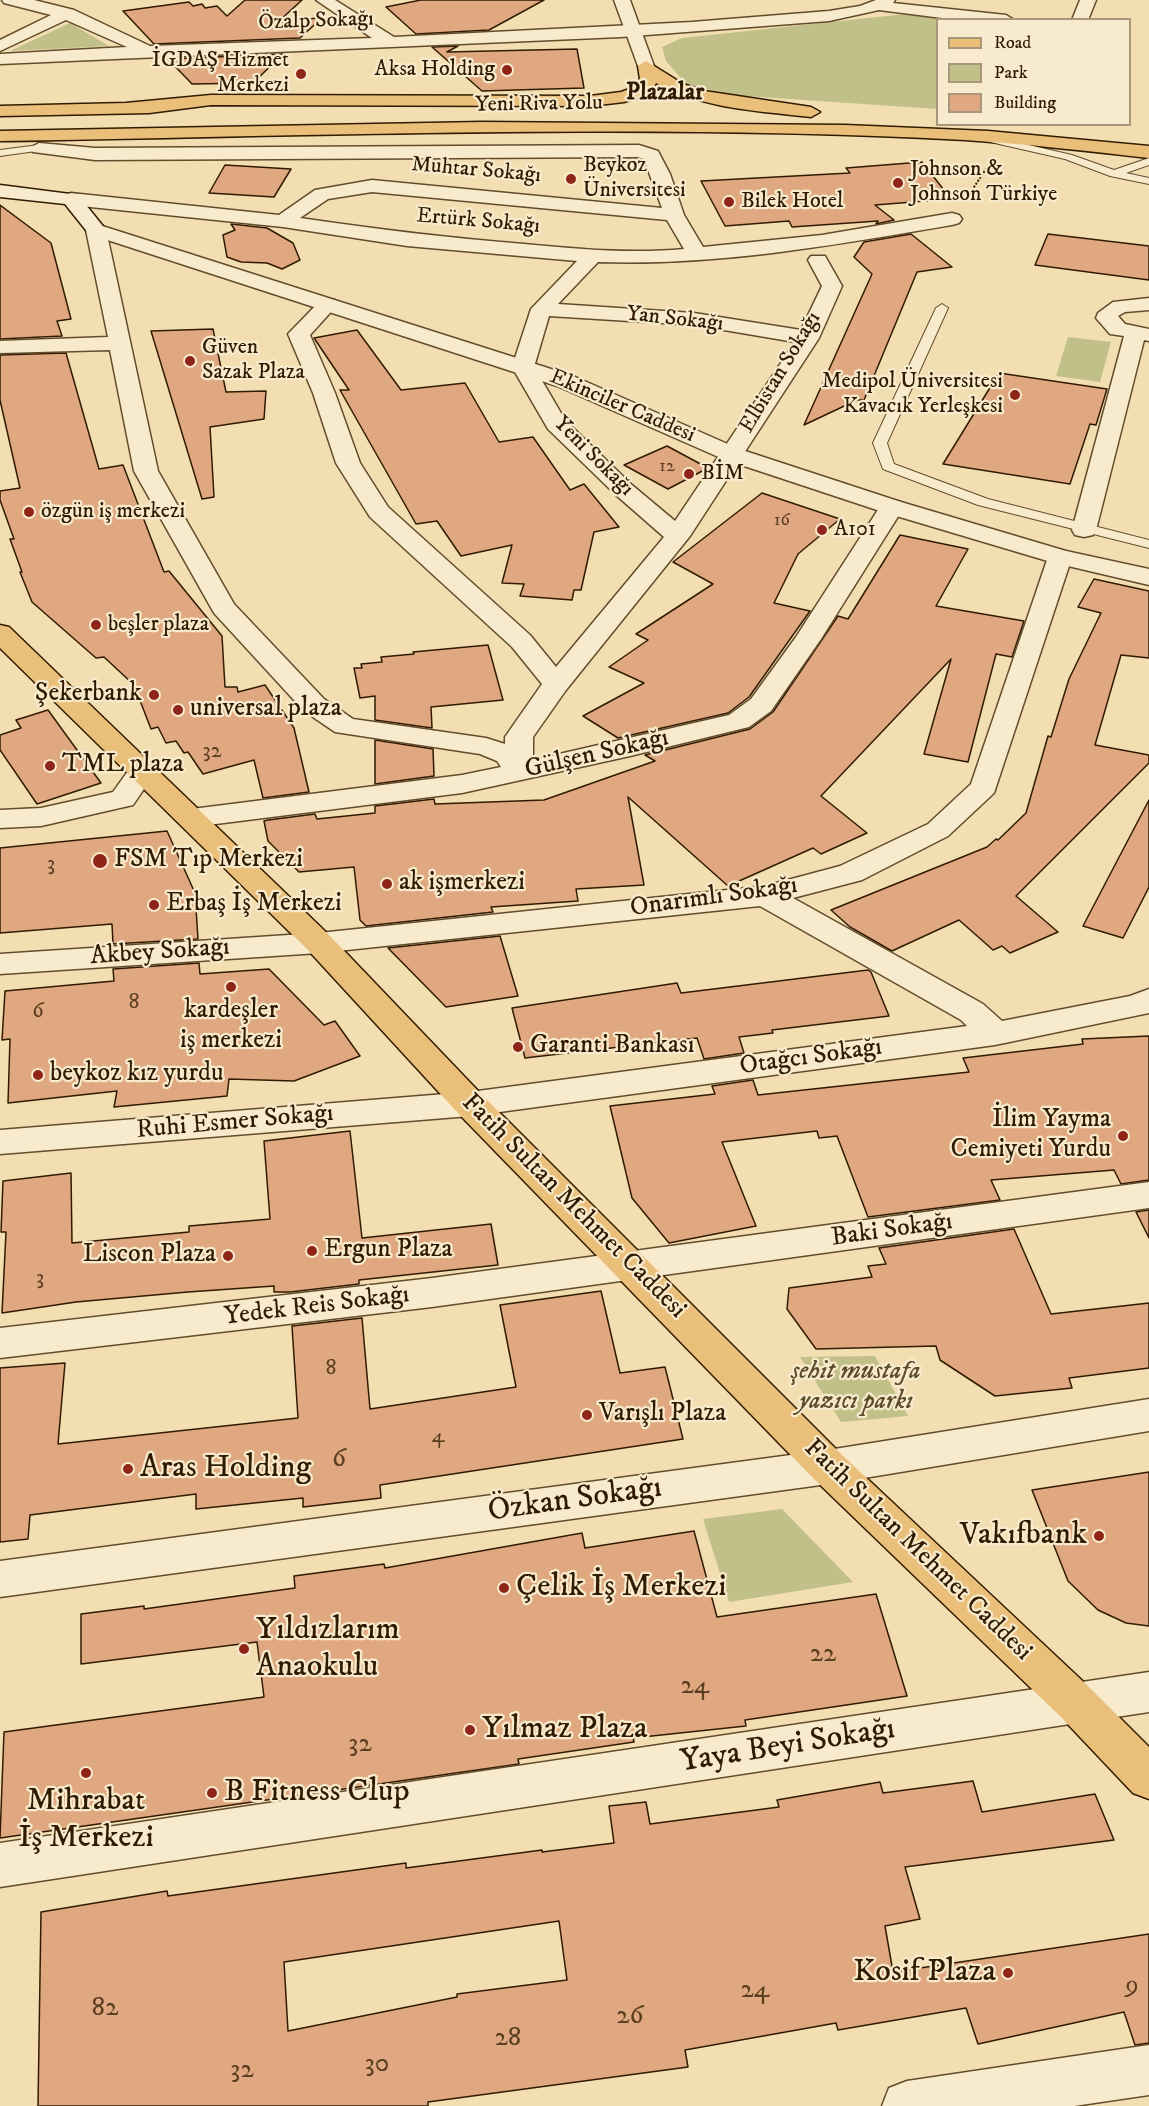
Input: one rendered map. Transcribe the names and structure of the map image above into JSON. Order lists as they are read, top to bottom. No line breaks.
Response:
{"streets":{"main road":["Yeni Riva Yolu","Fatih Sultan Mehmet Caddesi"],"street":["Özalp Sokağı","Muhtar Sokağı","Ertürk Sokağı","Yan Sokağı","Elbistan Sokağı","Ekinciler Caddesi","Yeni Sokağı","Gülşen Sokağı","Onarımlı Sokağı","Akbey Sokağı","Otağcı Sokağı","Ruhi Esmer Sokağı","Baki Sokağı","Yedek Reis Sokağı","Özkan Sokağı","Yaya Beyi Sokağı"]},"crossings":[["Muhtar Sokağı","Ertürk Sokağı"],["Yan Sokağı","Elbistan Sokağı"],["Elbistan Sokağı","Ekinciler Caddesi"],["Elbistan Sokağı","Yeni Sokağı"],["Elbistan Sokağı","Gülşen Sokağı"],["Ekinciler Caddesi","Yeni Sokağı"],["Ekinciler Caddesi","Gülşen Sokağı"],["Ekinciler Caddesi","Onarımlı Sokağı"],["Gülşen Sokağı","Fatih Sultan Mehmet Caddesi"],["Onarımlı Sokağı","Akbey Sokağı"],["Onarımlı Sokağı","Fatih Sultan Mehmet Caddesi"],["Akbey Sokağı","Fatih Sultan Mehmet Caddesi"],["Otağcı Sokağı","Ruhi Esmer Sokağı"],["Otağcı Sokağı","Fatih Sultan Mehmet Caddesi"],["Ruhi Esmer Sokağı","Fatih Sultan Mehmet Caddesi"],["Fatih Sultan Mehmet Caddesi","Baki Sokağı"],["Fatih Sultan Mehmet Caddesi","Yedek Reis Sokağı"],["Fatih Sultan Mehmet Caddesi","Özkan Sokağı"],["Fatih Sultan Mehmet Caddesi","Yaya Beyi Sokağı"],["Baki Sokağı","Yedek Reis Sokağı"]],"districts":["Plazalar"],"parks":["şehit mustafa yazıcı parkı"],"places":["Aksa Holding","İGDAŞ Hizmet Merkezi","Beykoz Üniversitesi","Johnson & Johnson Türkiye","Bilek Hotel","Güven Sazak Plaza","Medipol Üniversitesi Kavacık Yerleşkesi","BİM","özgün iş merkezi","A101","beşler plaza","Şekerbank","universal plaza","TML plaza","FSM Tıp Merkezi","ak işmerkezi","Erbaş İş Merkezi","kardeşler iş merkezi","Garanti Bankası","beykoz kız yurdu","İlim Yayma Cemiyeti Yurdu","Ergun Plaza","Liscon Plaza","Varışlı Plaza","Aras Holding","Vakıfbank","Çelik İş Merkezi","Yıldızlarım Anaokulu","Yılmaz Plaza","Mihrabat İş Merkezi","B Fitness Clup","Kosif Plaza"],"house_numbers":["12","16","32","3","8","6","3","8","4","6","22","24","32","9","24","82","26","28","30","32"],"legend":["Road","Park","Building"]}
